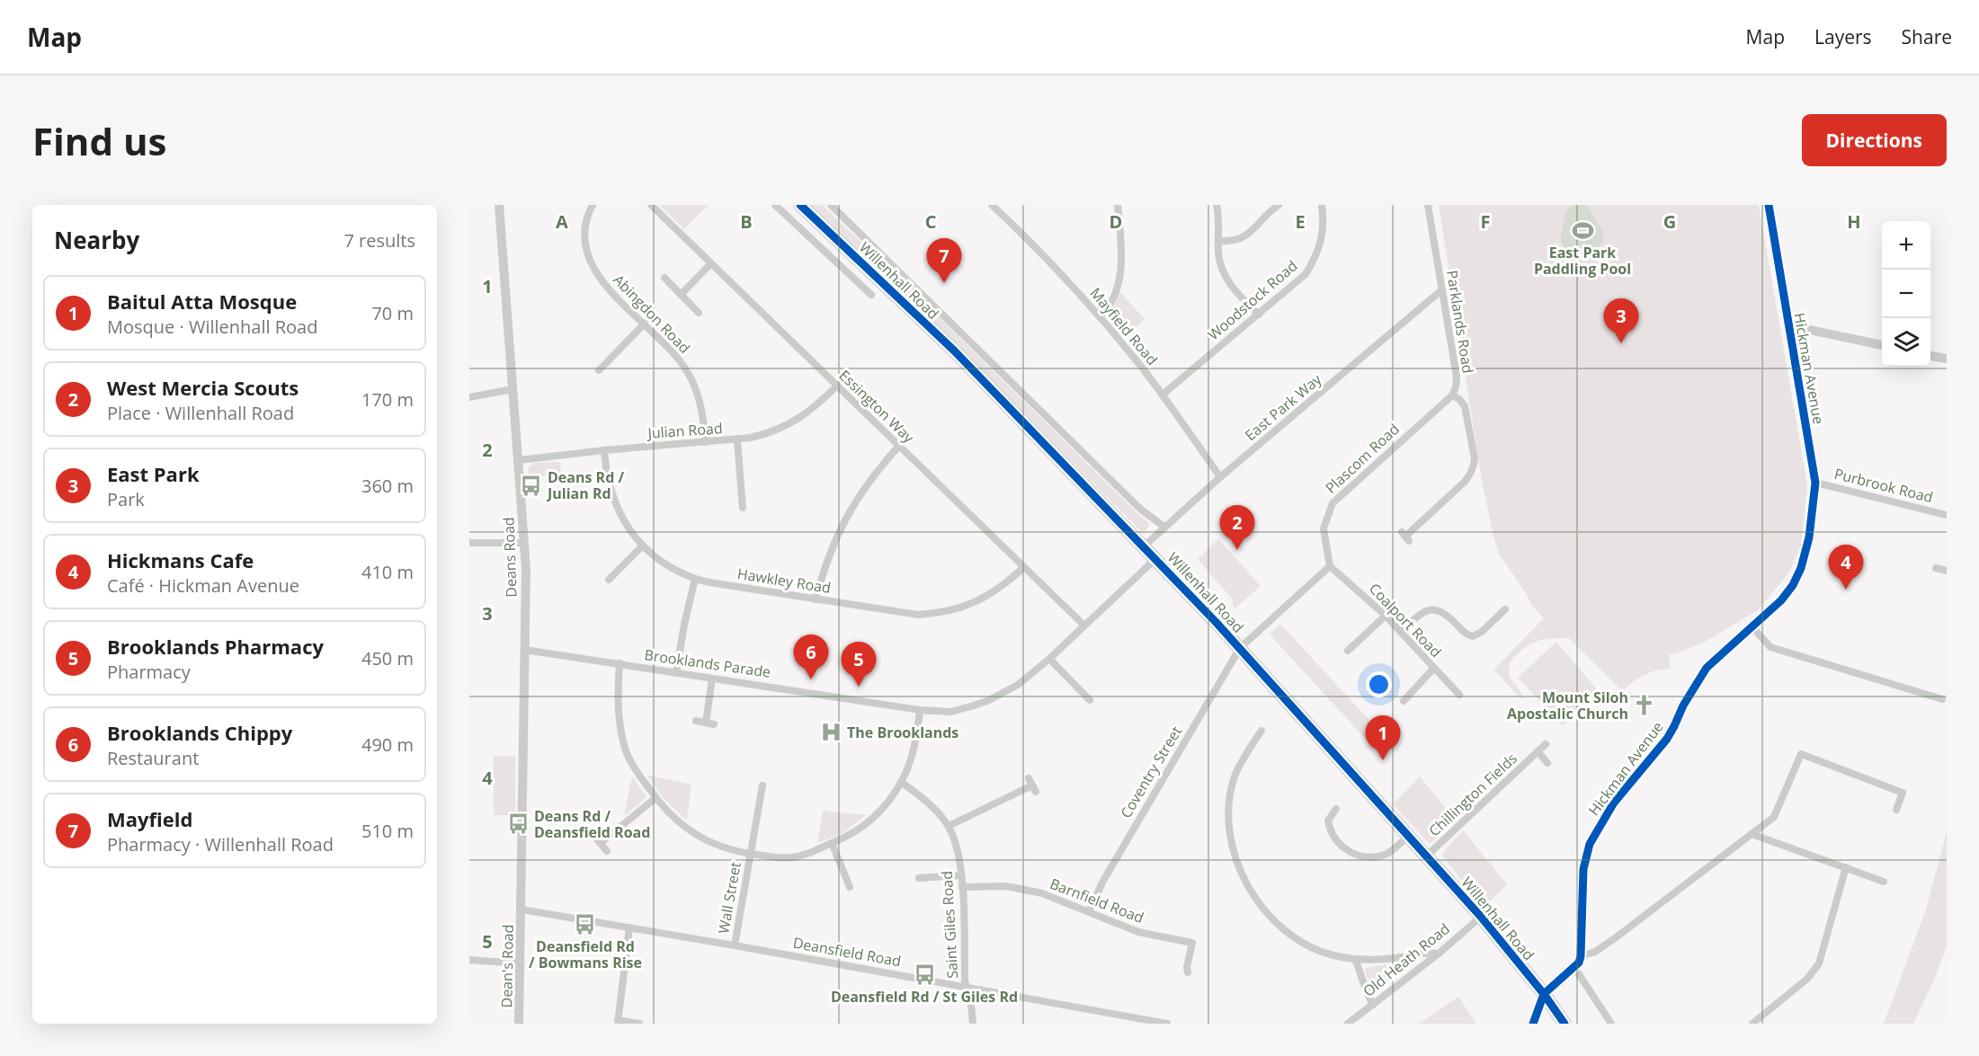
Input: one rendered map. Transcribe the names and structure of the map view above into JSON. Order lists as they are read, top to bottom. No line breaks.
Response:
{"streets":{"highway":["Willenhall Road"],"street":["Woodstock Road","Abingdon Road","Parklands Road","Mayfield Road","Hickman Avenue","Essington Way","East Park Way","Julian Road","Plascom Road","Purbrook Road","Deans Road","Hawkley Road","Coalport Road","Brooklands Parade","Coventry Street","Chillington Fields","Wall Street","Barnfield Road","Saint Giles Road","Deansfield Road","Old Heath Road","Dean's Road"]},"crossings":[["Willenhall Road","East Park Way"],["Willenhall Road","Brooklands Parade"],["Willenhall Road","Coventry Street"],["Willenhall Road","Chillington Fields"],["Willenhall Road","Old Heath Road"],["Woodstock Road","Mayfield Road"],["Abingdon Road","Julian Road"],["Parklands Road","East Park Way"],["Parklands Road","Plascom Road"],["Mayfield Road","East Park Way"],["Hickman Avenue","Purbrook Road"],["Essington Way","Julian Road"],["Essington Way","Hawkley Road"],["Essington Way","Brooklands Parade"],["Julian Road","Deans Road"],["Julian Road","Hawkley Road"],["Plascom Road","Coalport Road"],["Deans Road","Brooklands Parade"],["Deans Road","Deansfield Road"],["Deans Road","Dean's Road"],["Coventry Street","Barnfield Road"],["Wall Street","Deansfield Road"],["Barnfield Road","Saint Giles Road"],["Saint Giles Road","Deansfield Road"],["Deansfield Road","Dean's Road"]],"places":{"sports":["East Park Paddling Pool"],"bus stop":["Deans Rd / Julian Rd","Deans Rd / Deansfield Road","Deansfield Rd / Bowmans Rise","Deansfield Rd / St Giles Rd"],"church":["Mount Siloh Apostalic Church"],"hospital":["The Brooklands"]},"page":{"header":"Map","nav":["Map","Layers","Share"],"buttons":"Directions","title":"Find us","heading":["Nearby","7 results"],"map_buttons":["+","−"],"pins":["7","3","2","4","6","5","1"],"list":[{"mark":"1","name":"Baitul Atta Mosque","note":"Mosque · Willenhall Road","value":"70 m"},{"mark":"2","name":"West Mercia Scouts","note":"Place · Willenhall Road","value":"170 m"},{"mark":"3","name":"East Park","note":"Park","value":"360 m"},{"mark":"4","name":"Hickmans Cafe","note":"Café · Hickman Avenue","value":"410 m"},{"mark":"5","name":"Brooklands Pharmacy","note":"Pharmacy","value":"450 m"},{"mark":"6","name":"Brooklands Chippy","note":"Restaurant","value":"490 m"},{"mark":"7","name":"Mayfield","note":"Pharmacy · Willenhall Road","value":"510 m"}]},"grid":{"columns":["A","B","C","D","E","F","G","H"],"rows":["1","2","3","4","5"]}}
